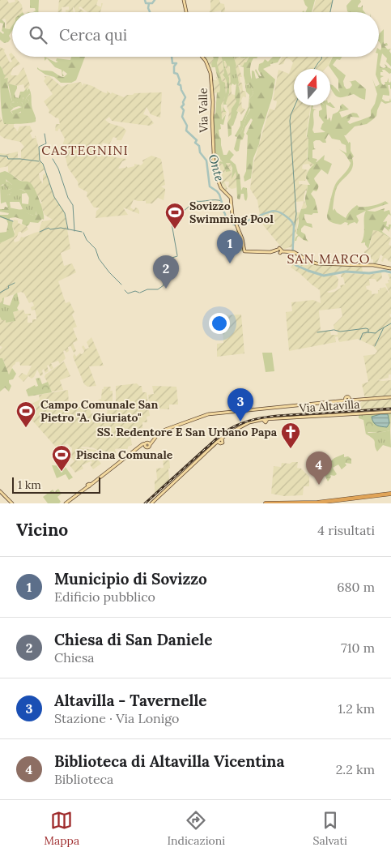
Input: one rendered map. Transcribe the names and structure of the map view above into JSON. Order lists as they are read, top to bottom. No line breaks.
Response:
{"streets":{"main road":["Via Valle","Via Altavilla"]},"districts":["CASTEGNINI","SAN MARCO"],"water":["Onte"],"places":{"sports":["Sovizzo Swimming Pool","Campo Comunale San Pietro \"A. Giuriato\"","Piscina Comunale"],"church":["SS. Redentore E San Urbano Papa"]},"scale_bar":"1 km","north":"top","page":{"search":"Cerca qui","pins":["1","2","3","4"],"scale":"1 km","heading":["Vicino","4 risultati"],"list":[{"mark":"1","name":"Municipio di Sovizzo","note":"Edificio pubblico","value":"680 m"},{"mark":"2","name":"Chiesa di San Daniele","note":"Chiesa","value":"710 m"},{"mark":"3","name":"Altavilla - Tavernelle","note":"Stazione · Via Lonigo","value":"1.2 km"},{"mark":"4","name":"Biblioteca di Altavilla Vicentina","note":"Biblioteca","value":"2.2 km"}],"nav":["Mappa","Indicazioni","Salvati"]}}
